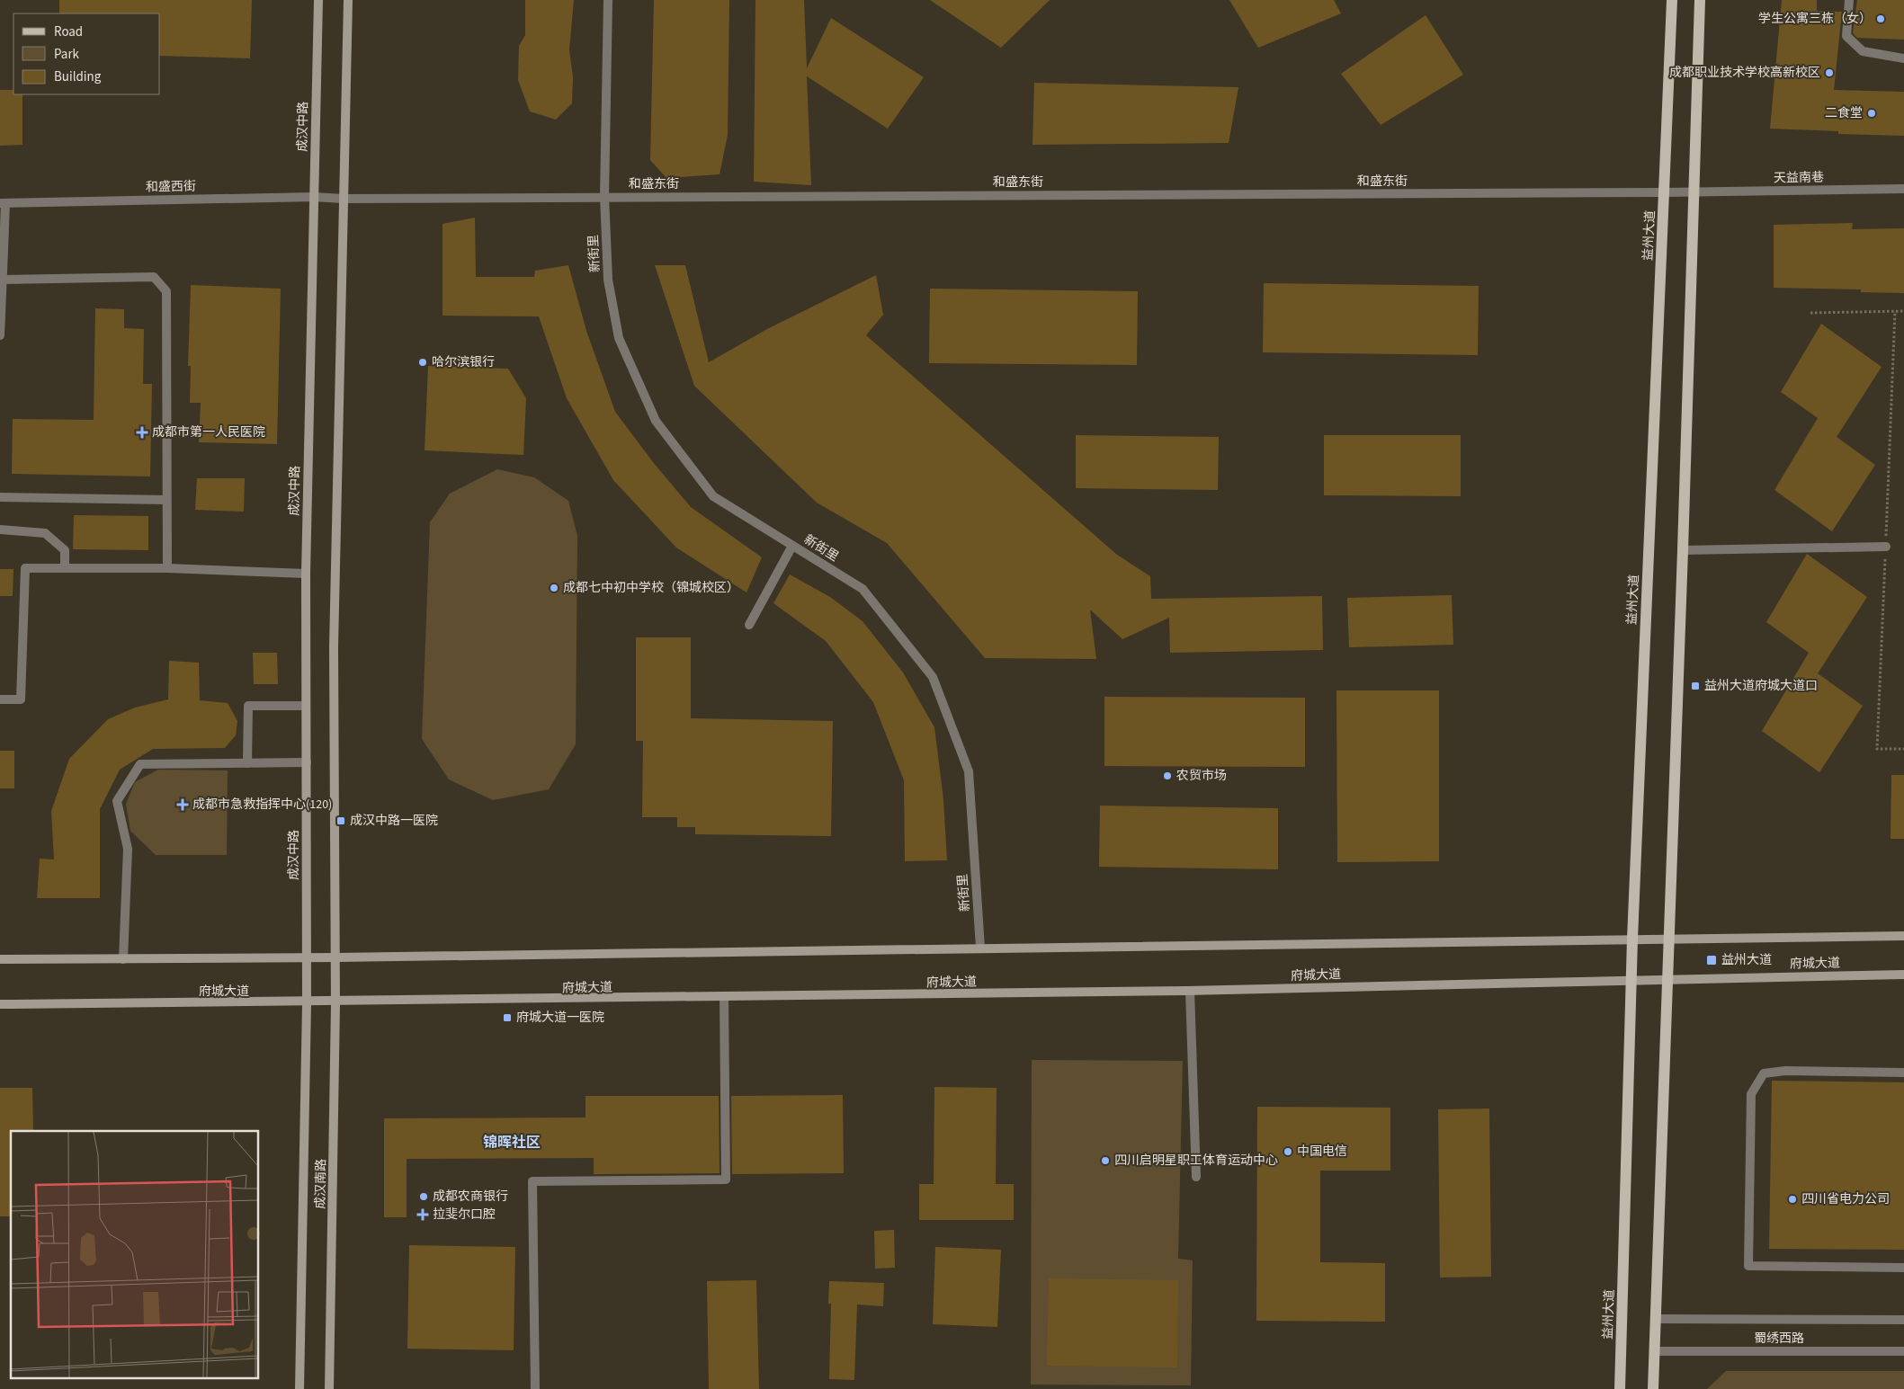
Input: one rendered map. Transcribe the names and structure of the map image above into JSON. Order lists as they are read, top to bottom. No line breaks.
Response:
{"streets":{"main road":["成汉中路","益州大道","府城大道","成汉南路"],"street":["天益南巷","和盛东街","和盛西街","新街里","蜀绣西路"]},"crossings":[["成汉中路","和盛西街"],["成汉中路","成汉南路"],["天益南巷","和盛东街"],["和盛东街","和盛西街"],["和盛东街","益州大道"],["和盛东街","新街里"],["益州大道","府城大道"],["府城大道","成汉南路"]],"districts":["锦晖社区"],"places":{"other":["学生公寓三栋（女）","成都职业技术学校高新校区","二食堂","哈尔滨银行","成都七中初中学校（锦城校区）","农贸市场","中国电信","四川启明星职工体育运动中心","成都农商银行","四川省电力公司"],"health":["成都市第一人民医院","成都市急救指挥中心(120)","拉斐尔口腔"],"transit":["益州大道府城大道口","成汉中路一医院","益州大道","府城大道一医院"]},"legend":["Road","Park","Building"]}
